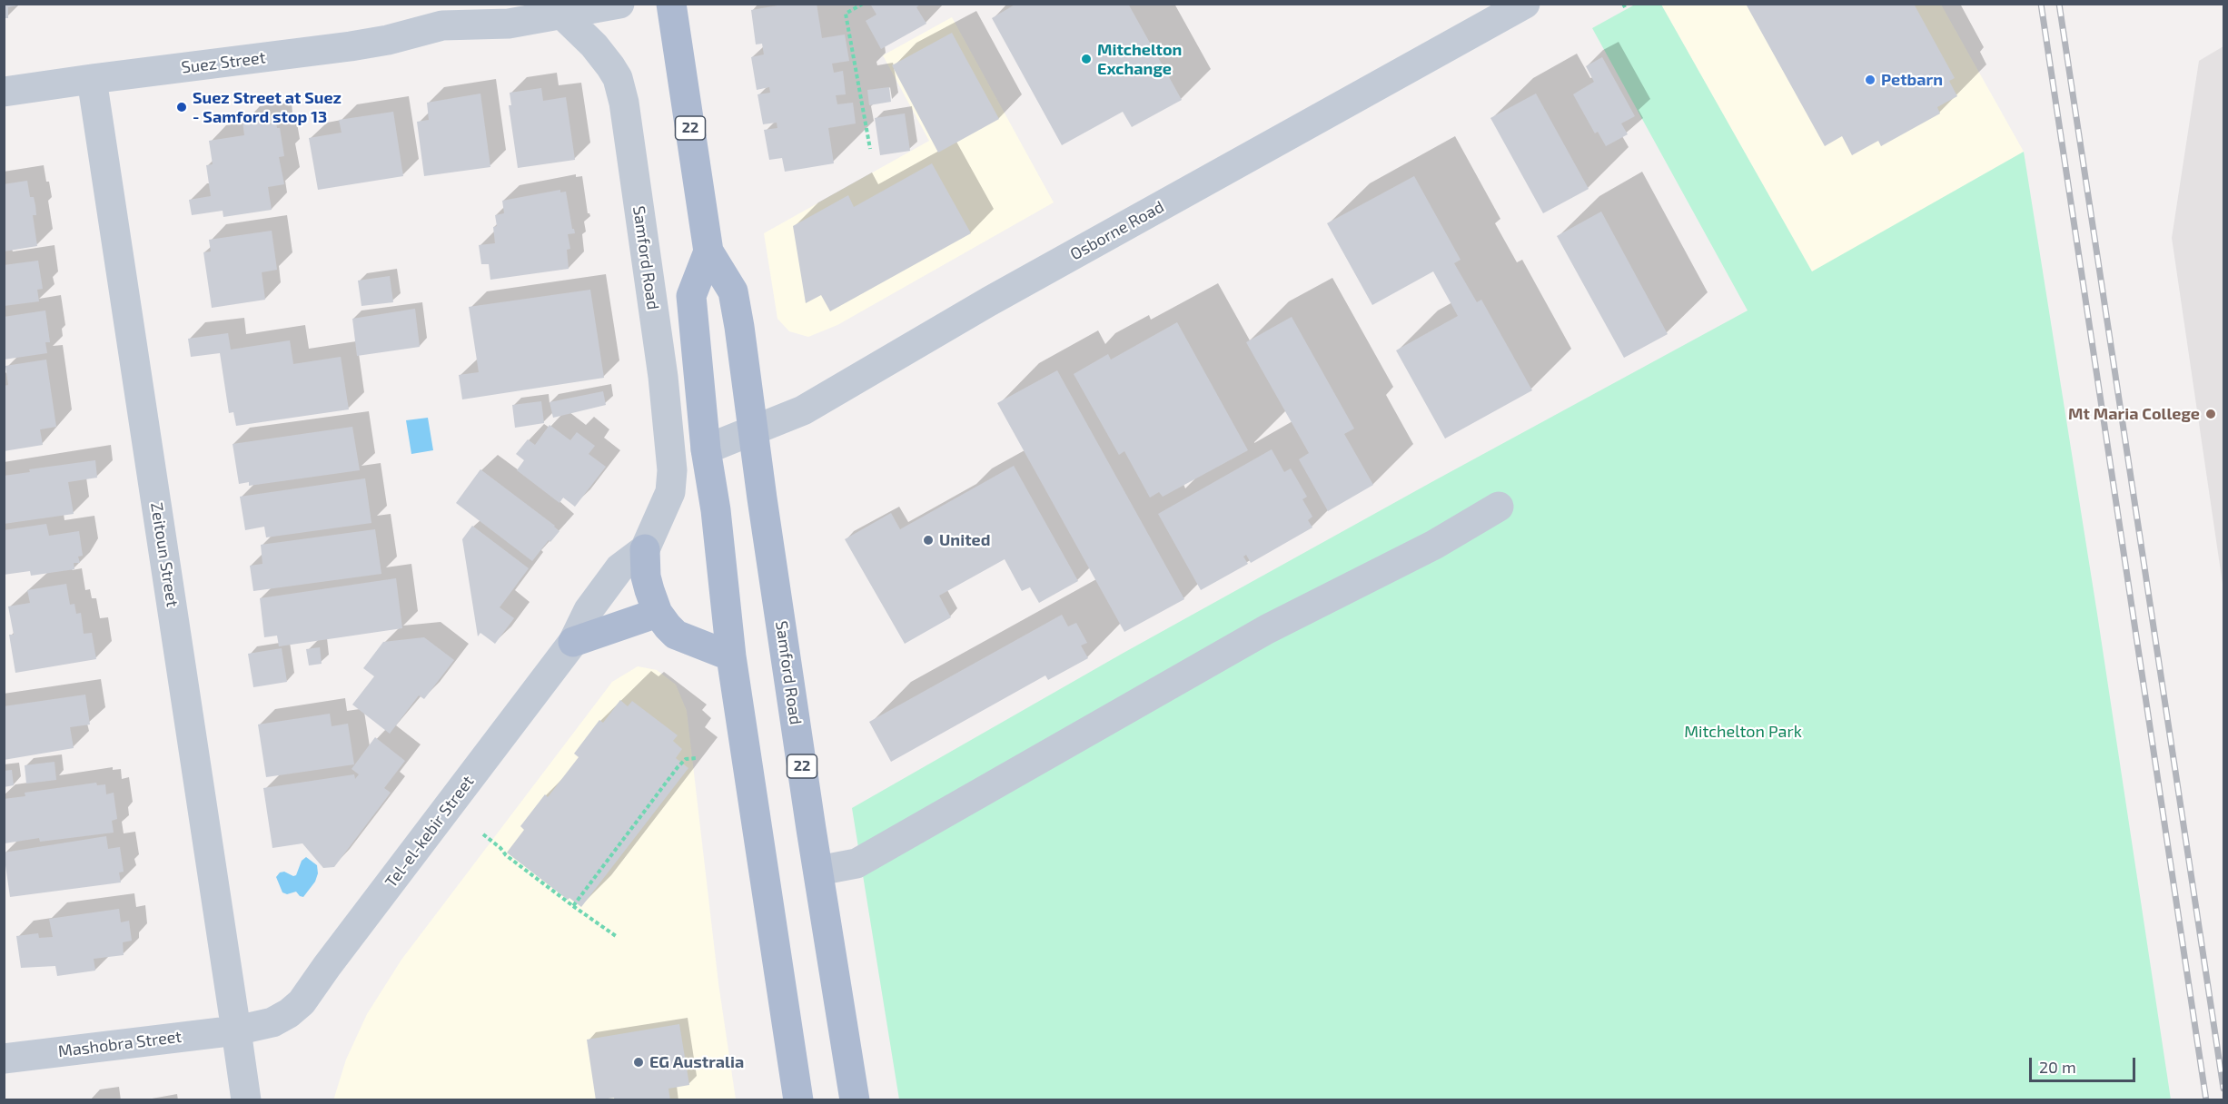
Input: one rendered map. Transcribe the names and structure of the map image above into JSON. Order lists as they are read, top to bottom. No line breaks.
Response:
{"streets":{"main road":["22","Samford Road"],"street":["Suez Street","Osborne Road","Zeitoun Street","Tel-el-kebir Street","Mashobra Street"]},"crossings":[["Suez Street","Samford Road"],["Suez Street","Zeitoun Street"],["Osborne Road","Samford Road"],["Samford Road","Tel-el-kebir Street"],["Zeitoun Street","Tel-el-kebir Street"],["Zeitoun Street","Mashobra Street"],["Tel-el-kebir Street","Mashobra Street"]],"parks":["Mitchelton Park"],"places":["Mitchelton Exchange","Petbarn","Suez Street at Suez - Samford stop 13","Mt Maria College","United","EG Australia"],"scale_bar":"20 m"}
